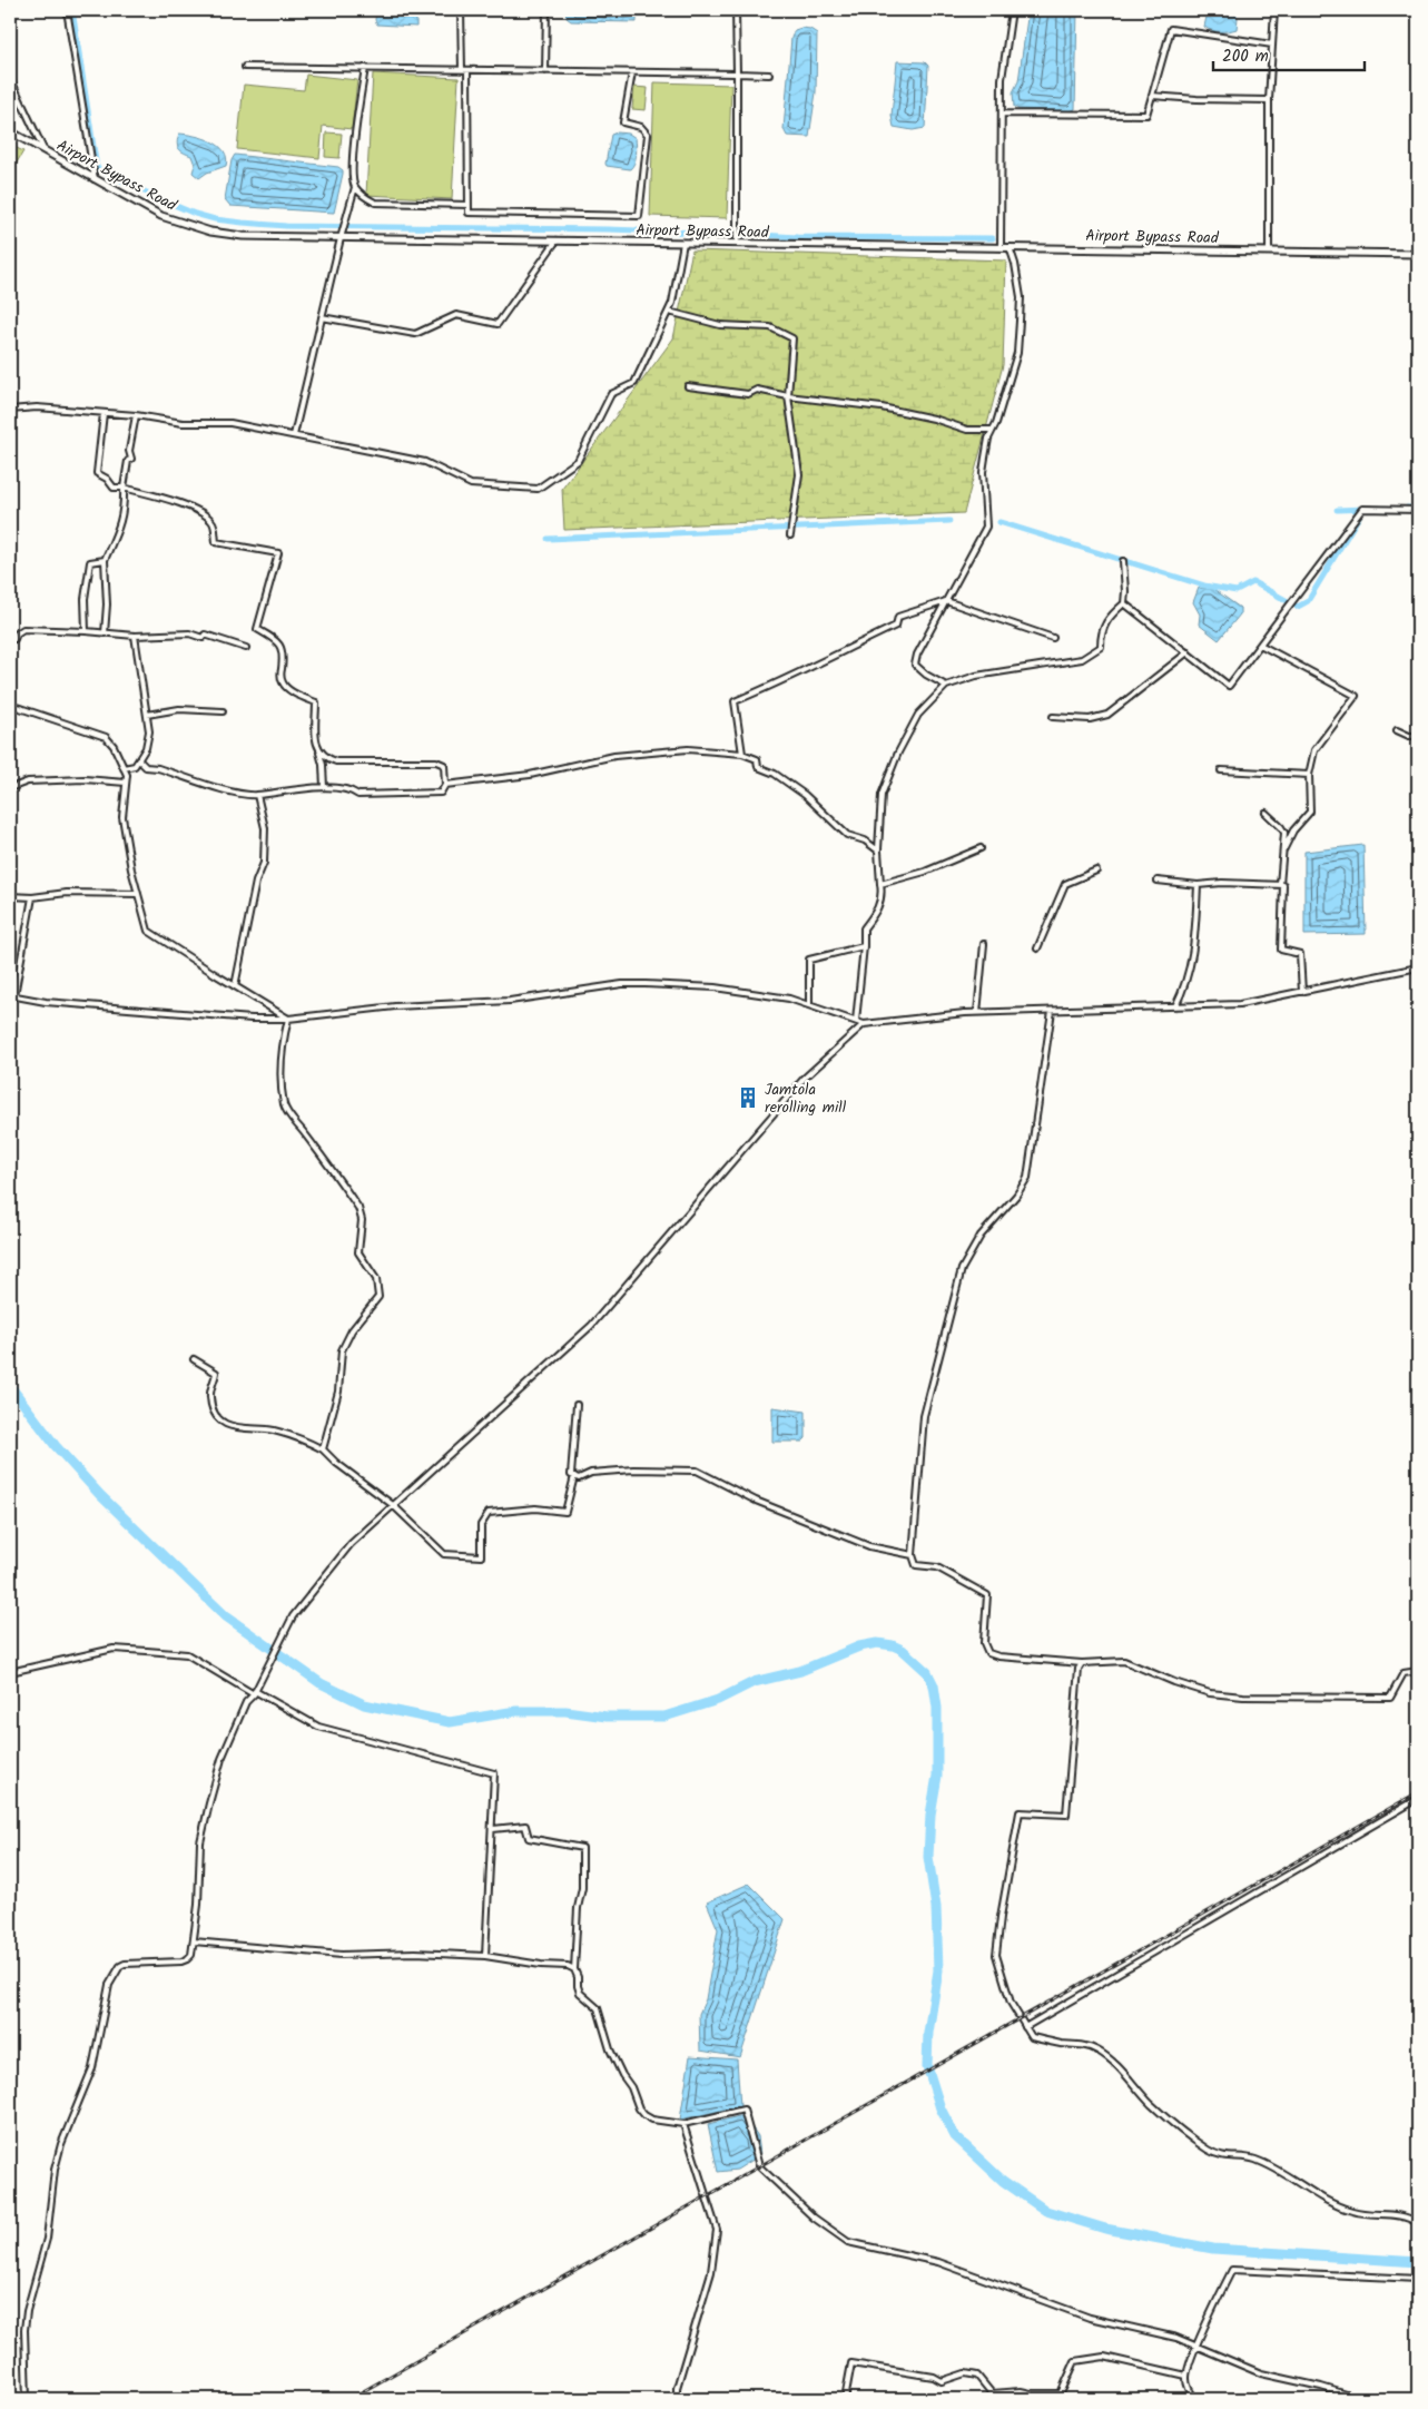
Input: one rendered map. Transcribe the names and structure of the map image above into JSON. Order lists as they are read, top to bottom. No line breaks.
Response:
{"streets":{"street":["Airport Bypass Road"]},"places":{"building":["Jamtola rerolling mill"]},"scale_bar":"200 m"}
